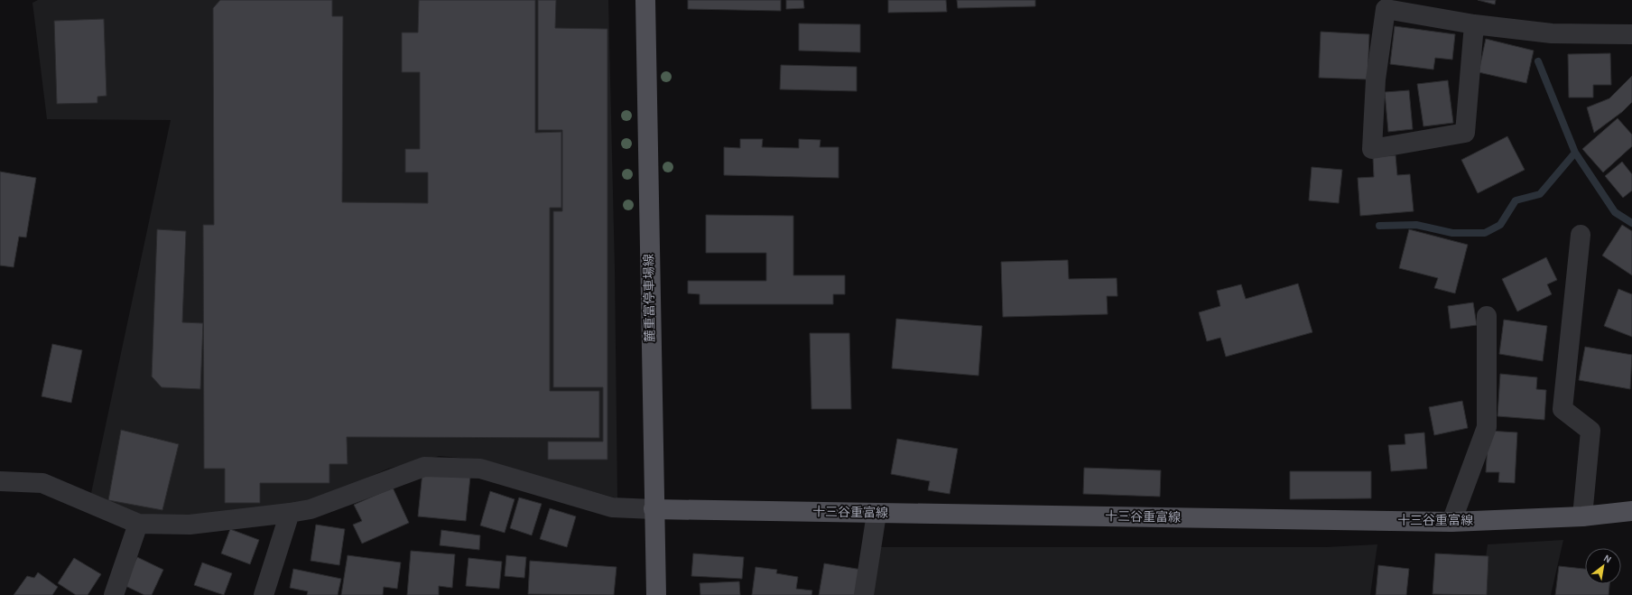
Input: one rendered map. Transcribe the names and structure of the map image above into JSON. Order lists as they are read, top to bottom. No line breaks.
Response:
{"streets":{"main road":["麓重富停車場線","十三谷重富線"]},"crossings":[["麓重富停車場線","十三谷重富線"]],"north":"top right"}
